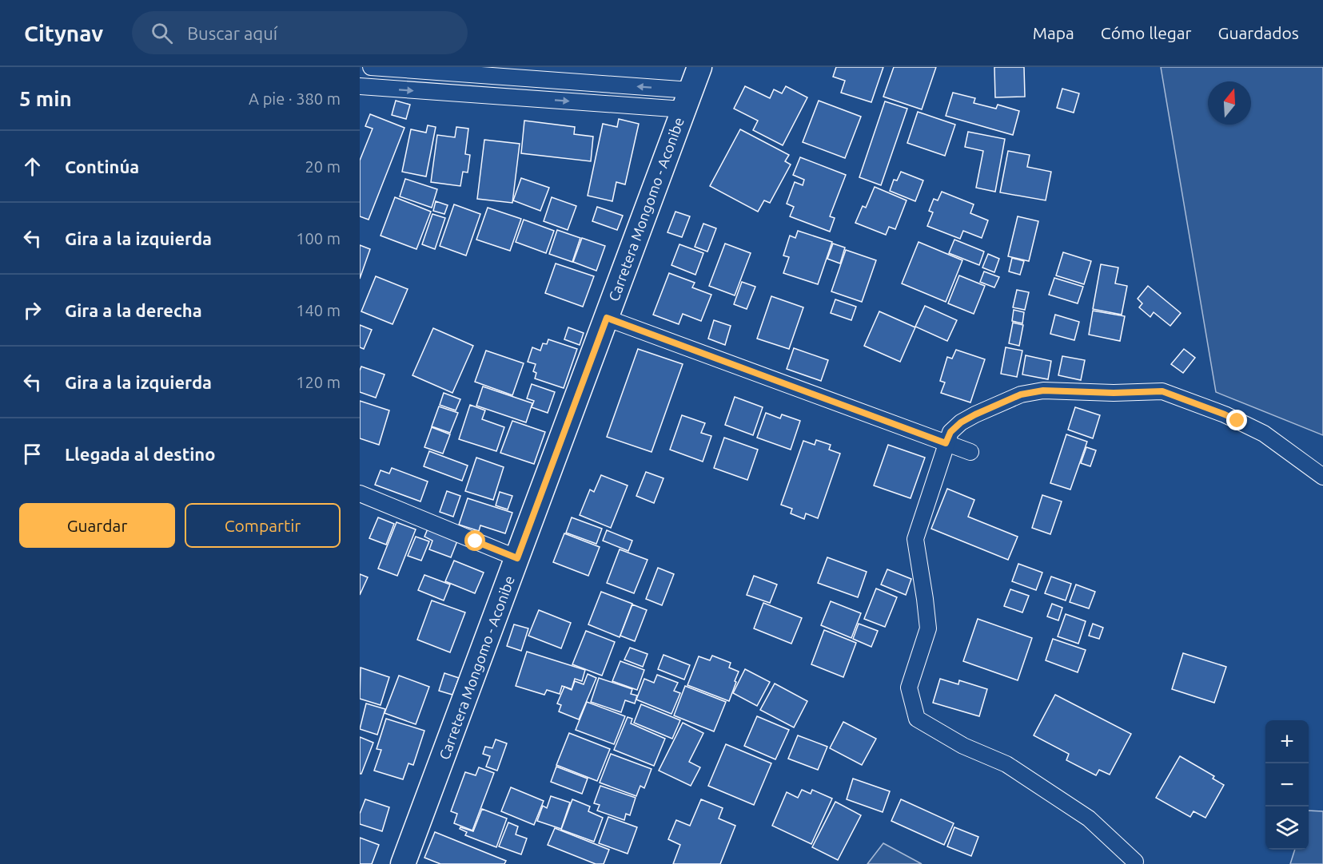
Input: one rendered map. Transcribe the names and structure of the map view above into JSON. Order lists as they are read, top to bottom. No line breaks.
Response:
{"streets":{"main road":["Carretera Mongomo - Aconibe"]},"north":"top","page":{"header":"Citynav","search":"Buscar aquí","nav":["Mapa","Cómo llegar","Guardados"],"heading":["5 min","A pie · 380 m"],"list":[["Continúa","20 m"],["Gira a la izquierda","100 m"],["Gira a la derecha","140 m"],["Gira a la izquierda","120 m"],"Llegada al destino"],"buttons":["Guardar","Compartir"],"map_buttons":["+","−"]}}
